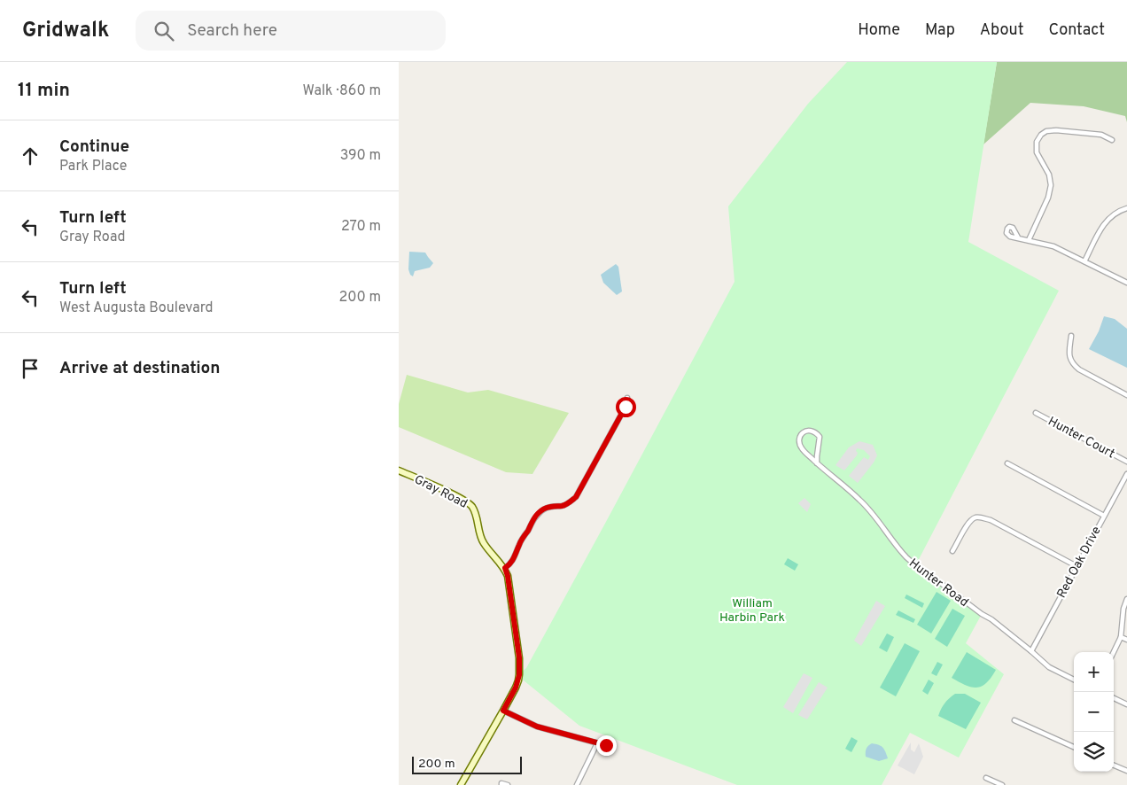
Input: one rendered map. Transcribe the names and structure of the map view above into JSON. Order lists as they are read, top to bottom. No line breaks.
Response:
{"streets":{"street":["Hunter Court","Gray Road","Red Oak Drive","Hunter Road"]},"crossings":[["Red Oak Drive","Hunter Road"]],"parks":["William Harbin Park"],"scale_bar":"200 m","page":{"header":"Gridwalk","search":"Search here","nav":["Home","Map","About","Contact"],"heading":["11 min","Walk · 860 m"],"list":[["Continue","Park Place","390 m"],["Turn left","Gray Road","270 m"],["Turn left","West Augusta Boulevard","200 m"],"Arrive at destination"],"map_buttons":["+","−"],"scale":"200 m"}}
